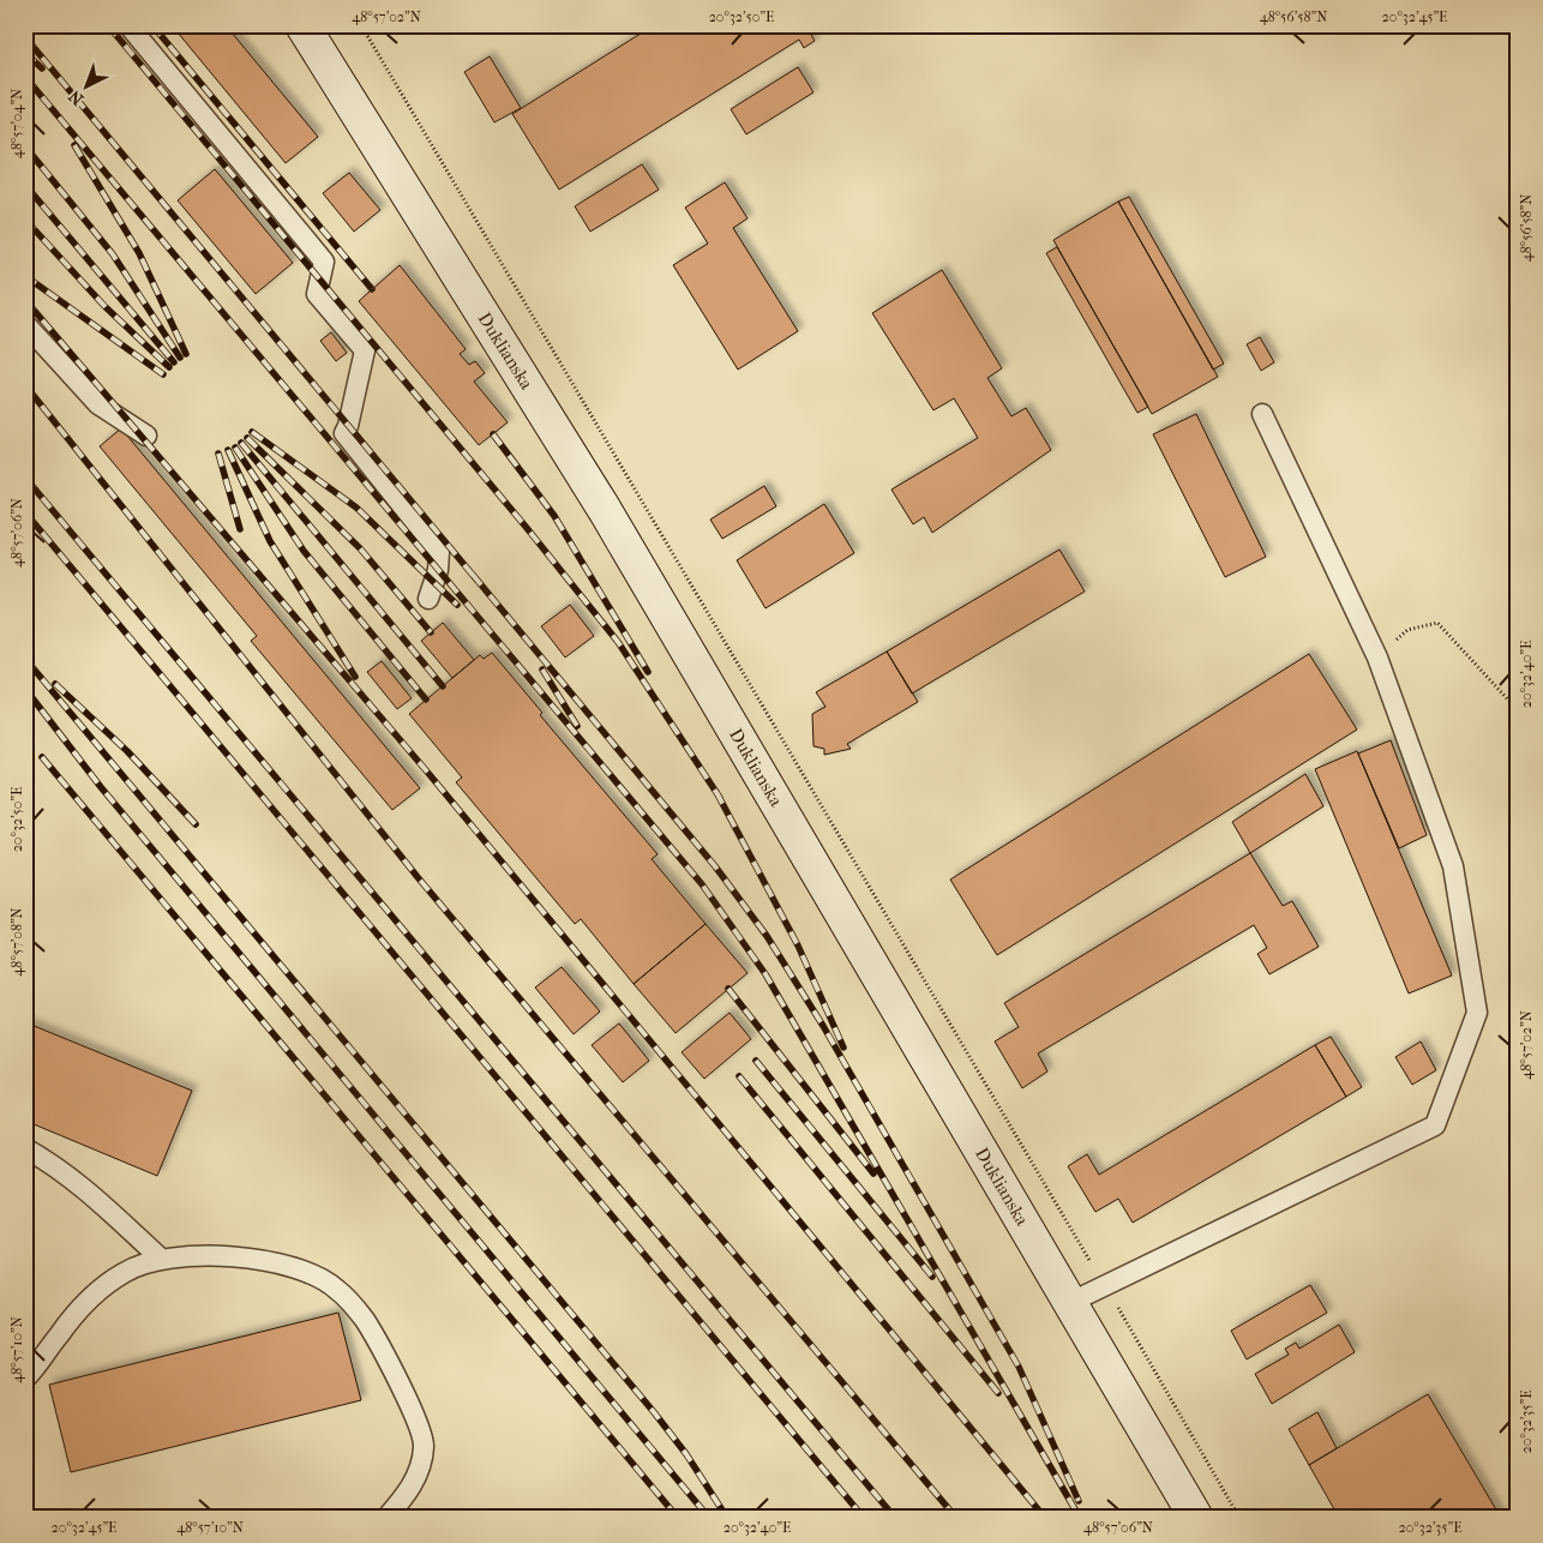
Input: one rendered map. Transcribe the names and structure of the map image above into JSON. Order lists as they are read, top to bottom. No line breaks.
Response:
{"streets":{"street":["Duklianska"]},"north":"bottom left","coordinates":["48°57'02\"N","20°32'50\"E","48°56'58\"N","20°32'45\"E","48°57'04\"N","48°57'06\"N","20°32'40\"E","48°57'08\"N","48°57'10\"N","20°32'35\"E"]}
